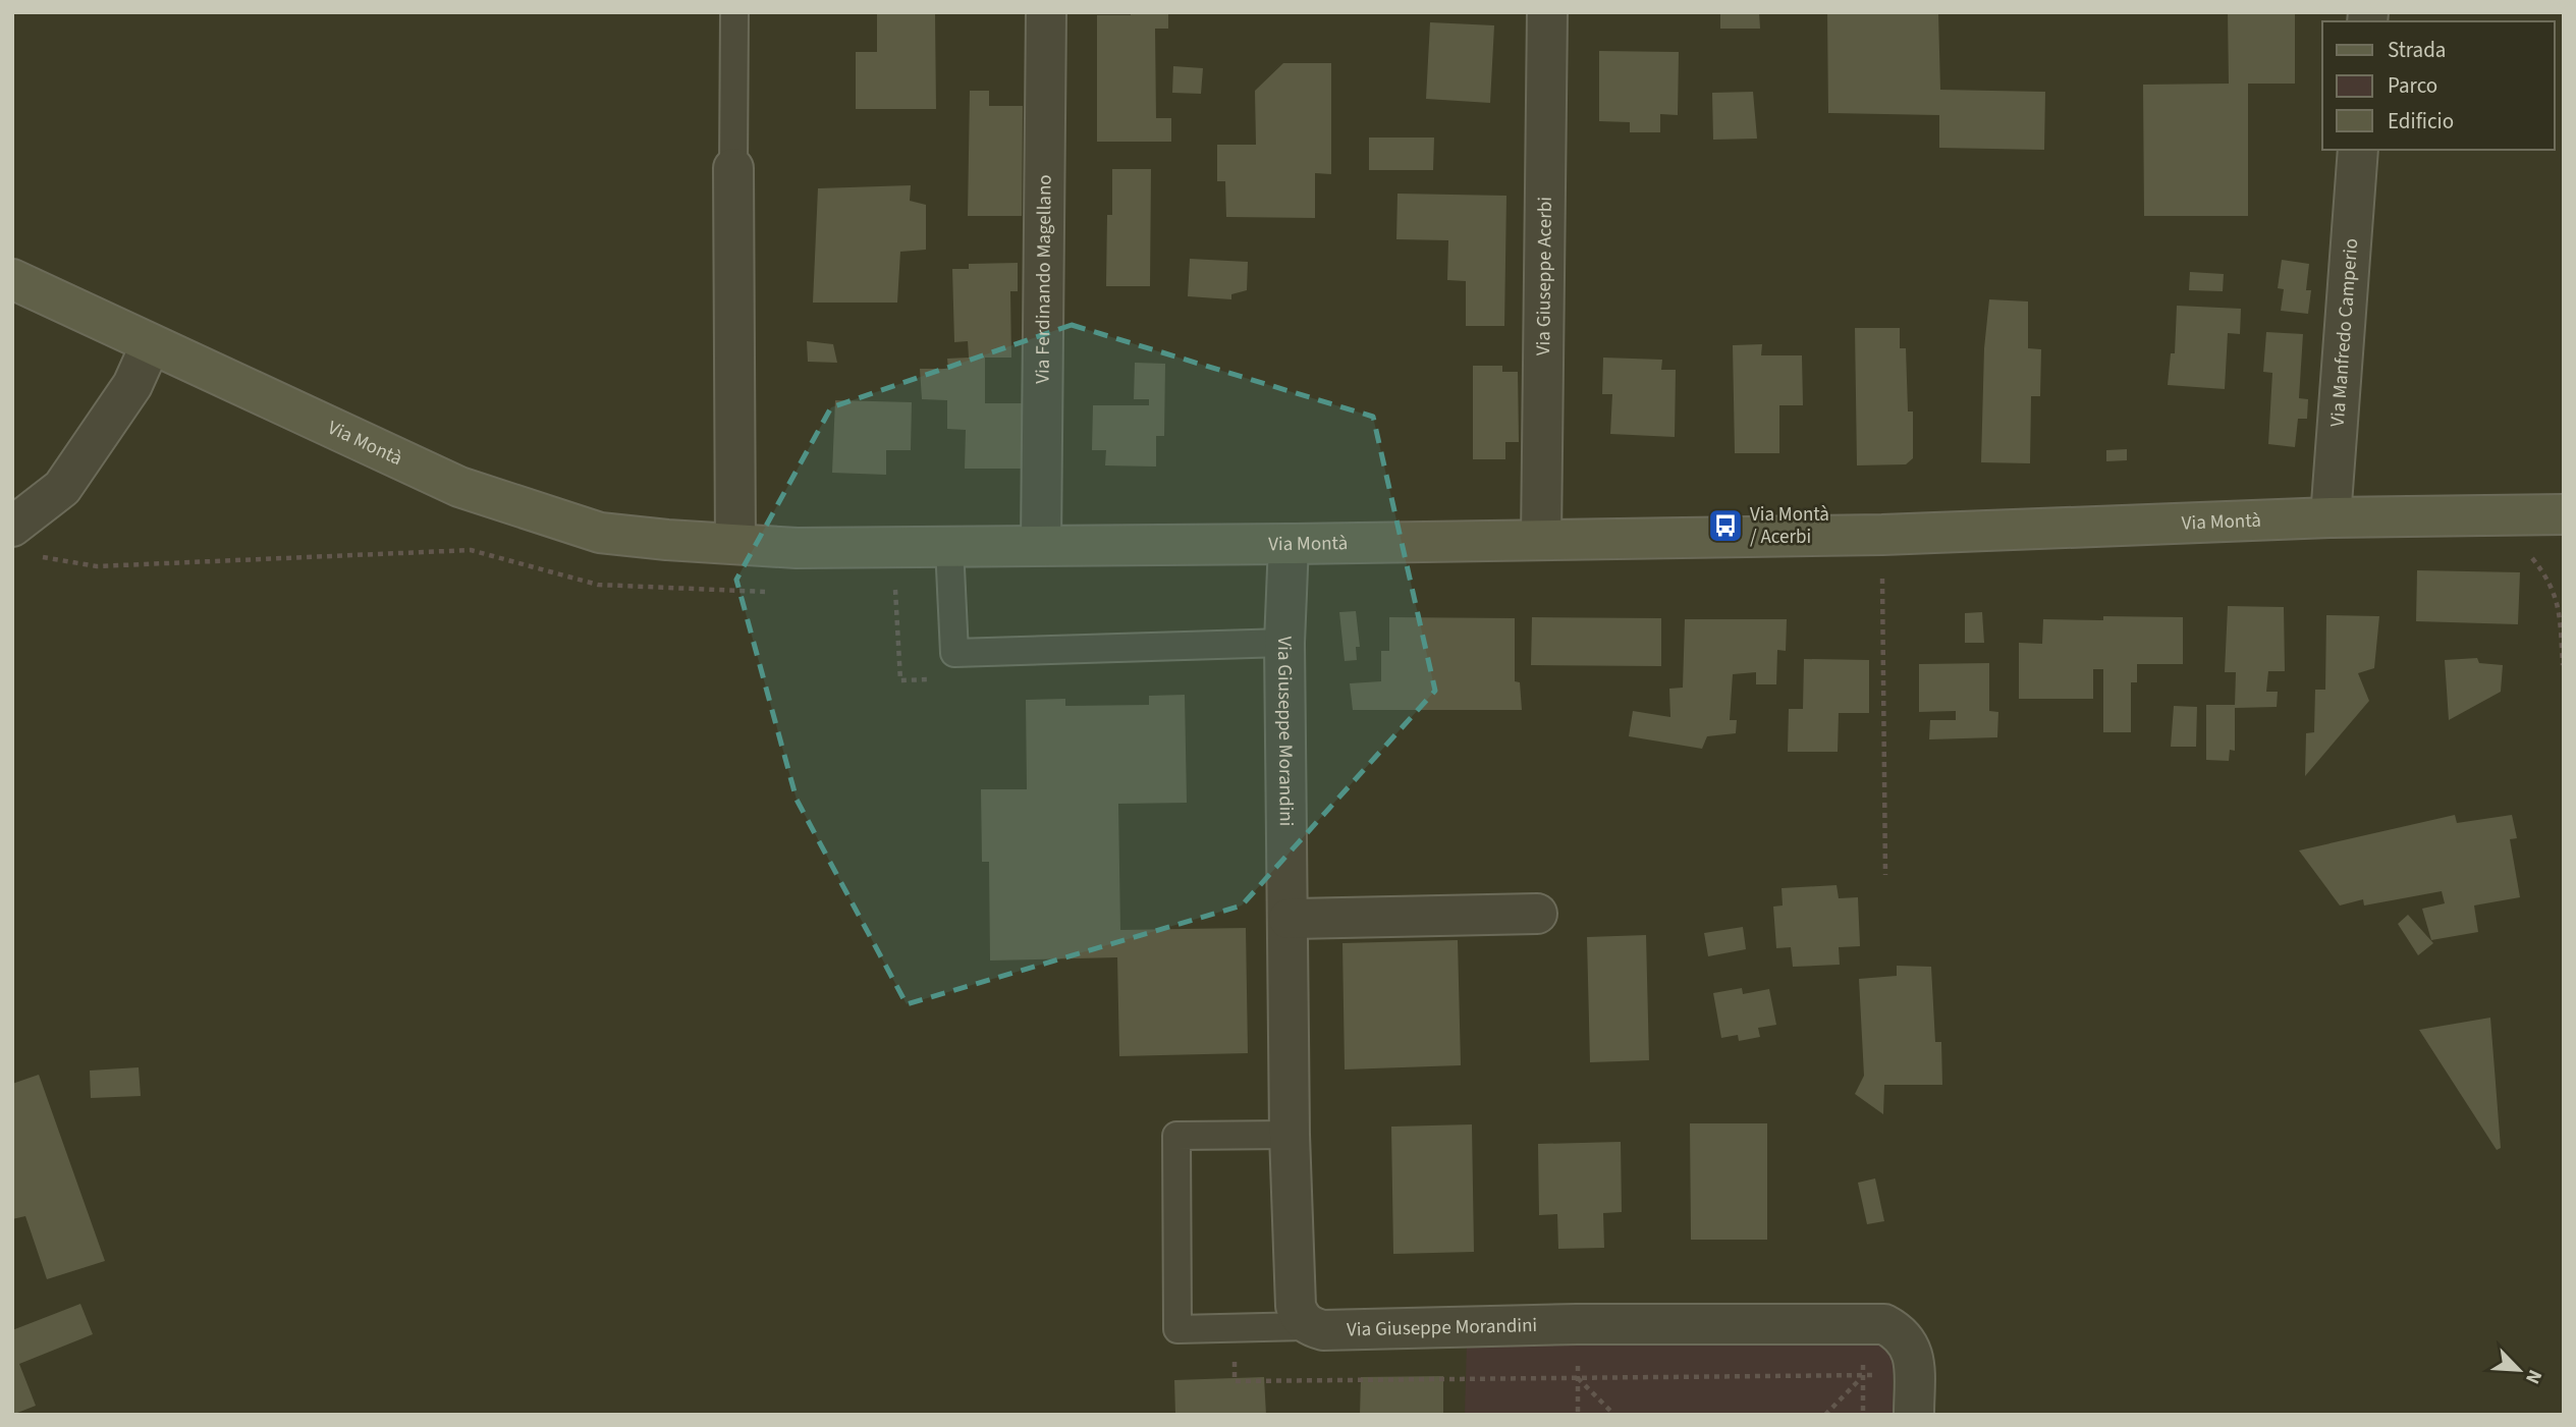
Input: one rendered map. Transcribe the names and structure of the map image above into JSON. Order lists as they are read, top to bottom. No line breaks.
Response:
{"streets":{"main road":["Via Montà"],"street":["Via Giuseppe Acerbi","Via Ferdinando Magellano","Via Manfredo Camperio","Via Giuseppe Morandini"]},"crossings":[["Via Giuseppe Acerbi","Via Montà"],["Via Ferdinando Magellano","Via Montà"],["Via Manfredo Camperio","Via Montà"],["Via Montà","Via Giuseppe Morandini"]],"places":{"bus stop":["Via Montà / Acerbi"]},"legend":["Strada","Parco","Edificio"],"north":"bottom right"}
